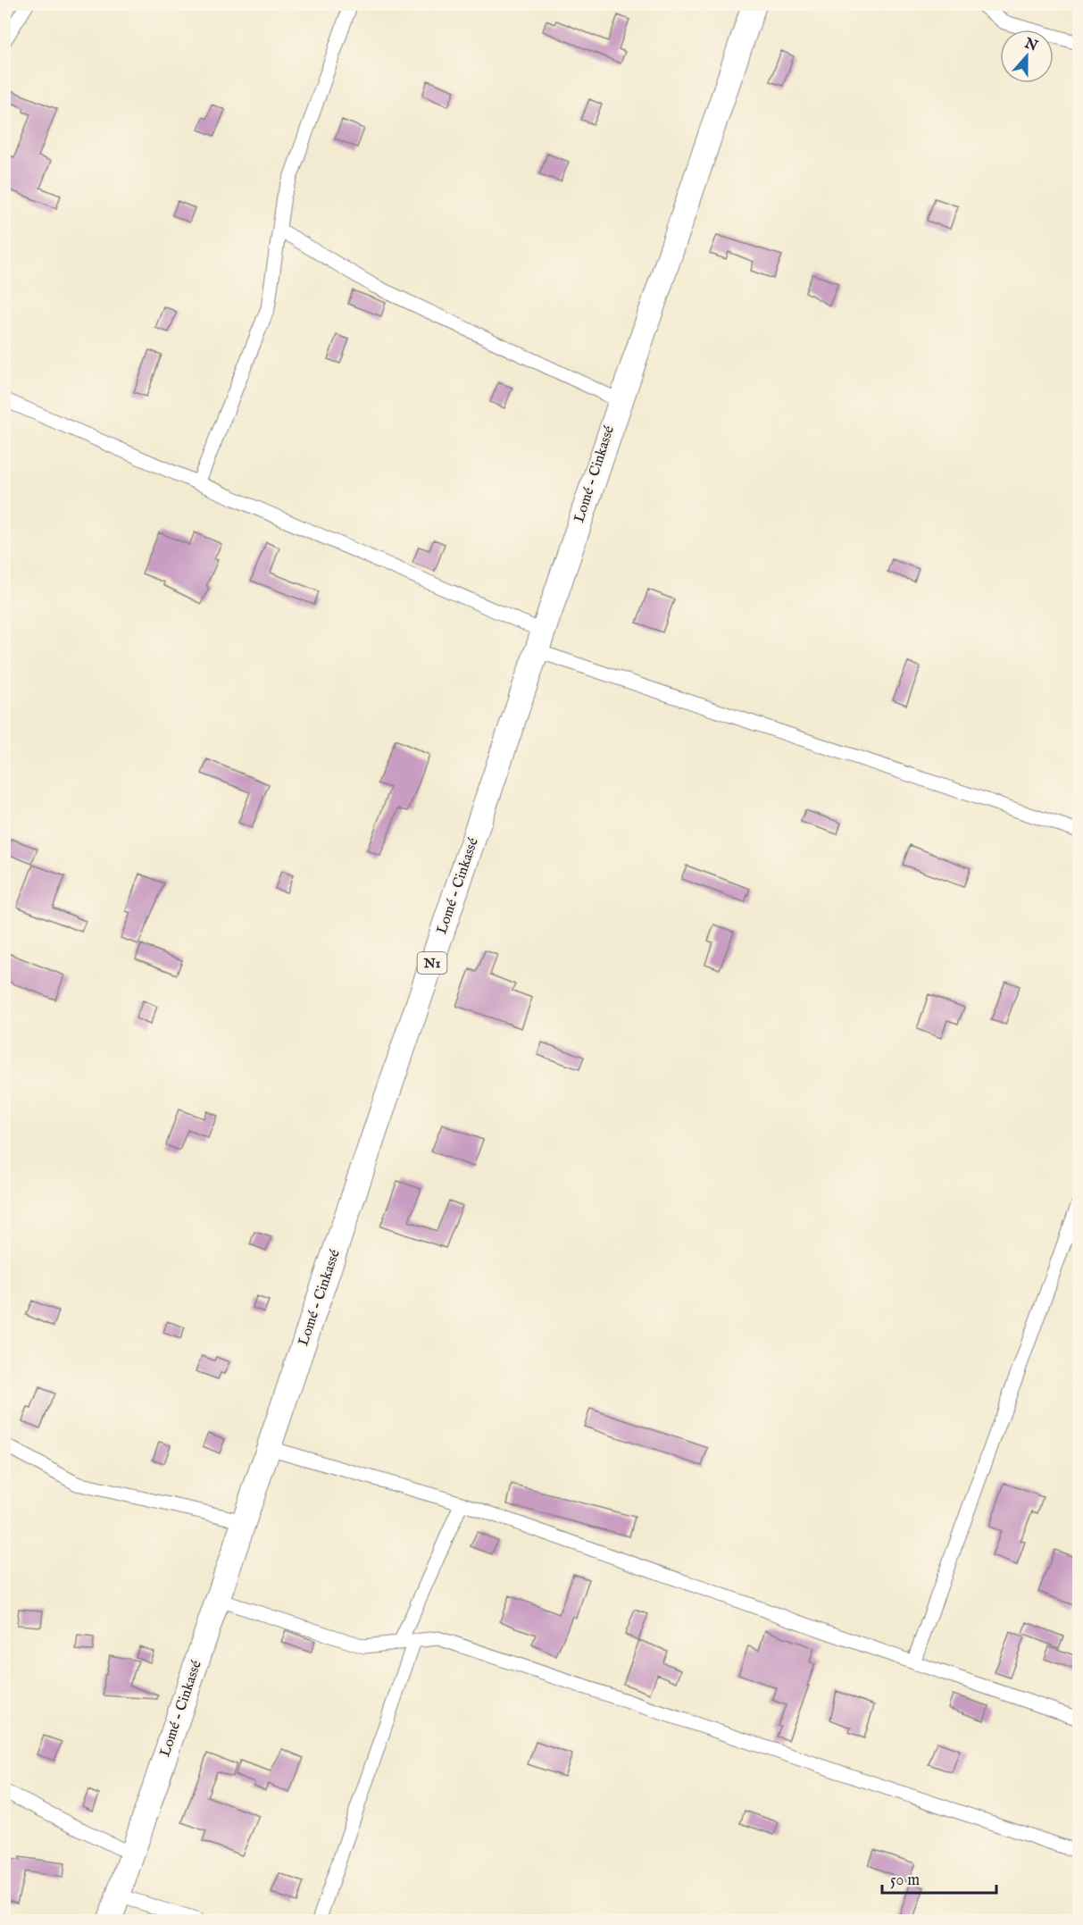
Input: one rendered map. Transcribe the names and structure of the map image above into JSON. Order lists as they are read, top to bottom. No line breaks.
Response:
{"streets":{"highway":["Lomé - Cinkassé","N1"]},"scale_bar":"50 m","north":"top"}
